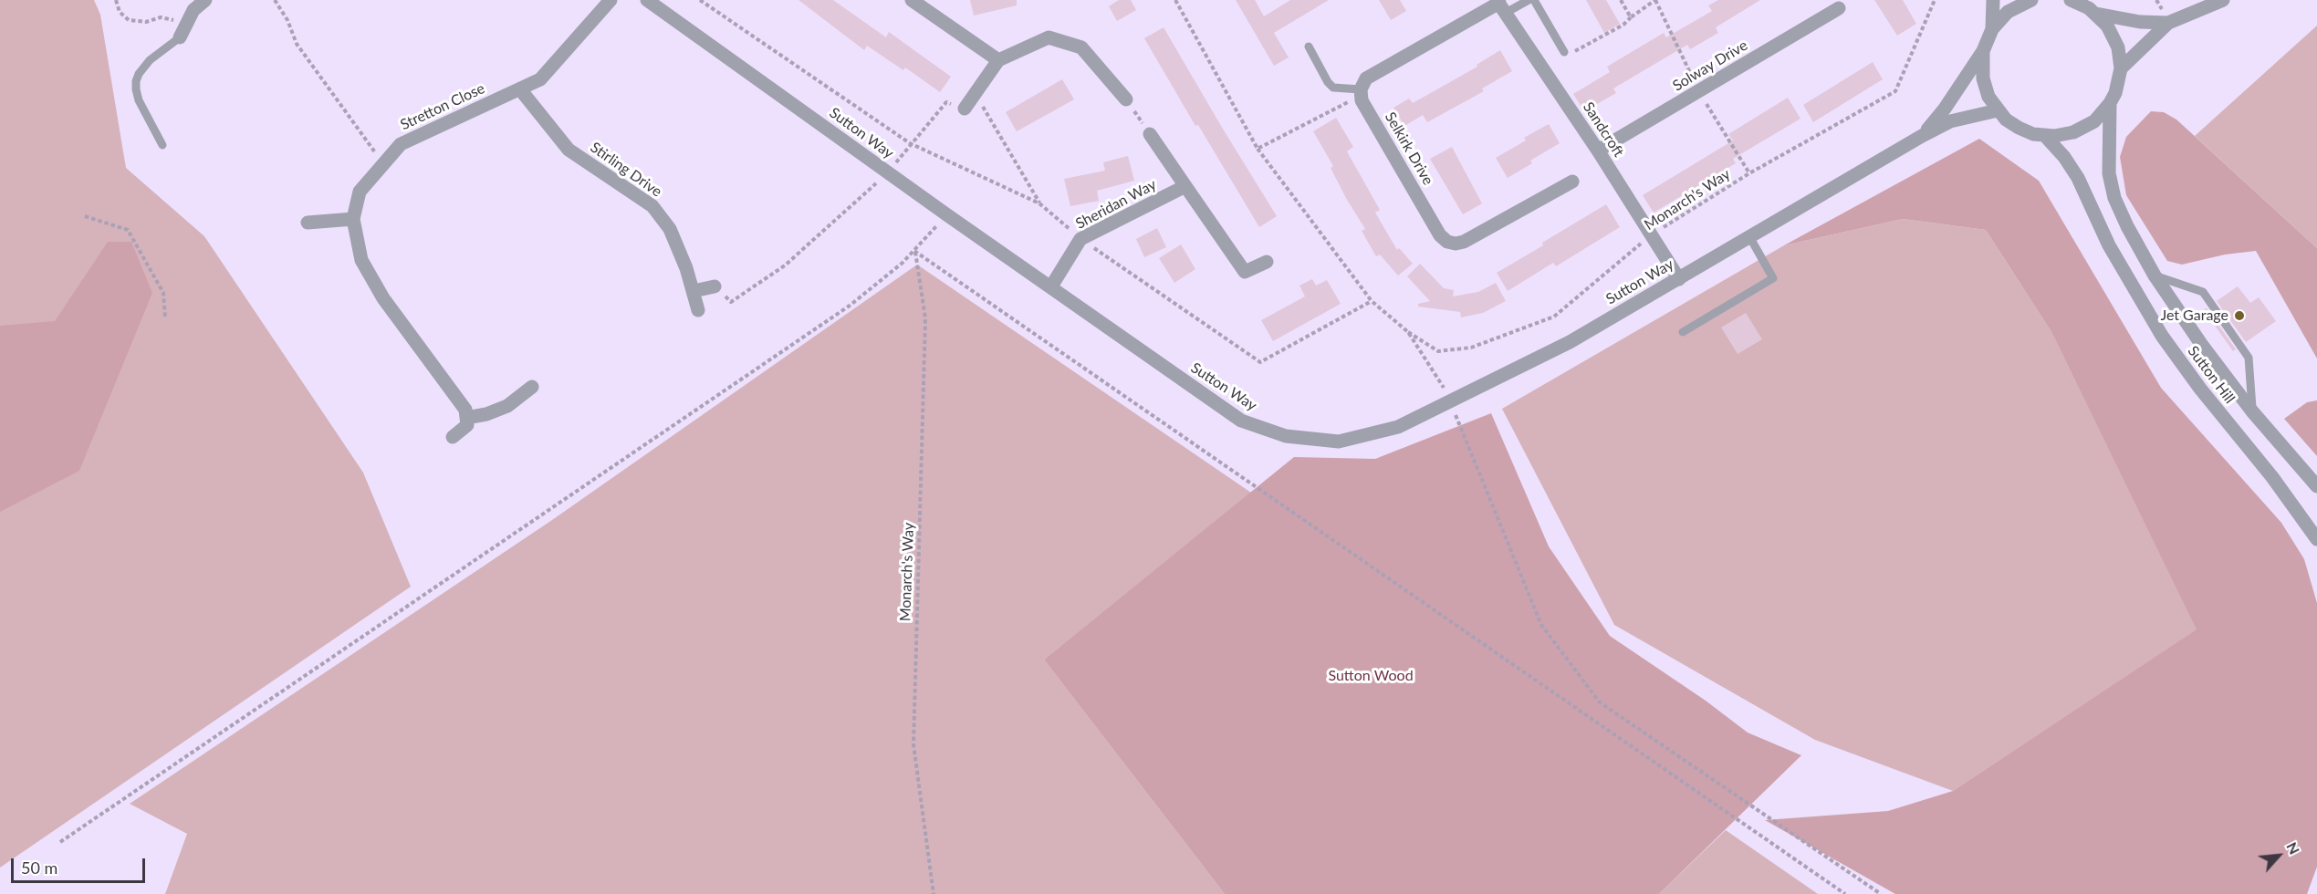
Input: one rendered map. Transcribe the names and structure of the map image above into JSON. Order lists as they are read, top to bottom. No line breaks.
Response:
{"streets":{"street":["Solway Drive","Stretton Close","Sandcroft","Sutton Way","Selkirk Drive","Stirling Drive","Sheridan Way","Sutton Hill"],"path":["Monarch's Way"]},"crossings":[["Solway Drive","Sandcroft"],["Stretton Close","Stirling Drive"],["Sandcroft","Sutton Way"],["Sandcroft","Monarch's Way"],["Sutton Way","Sheridan Way"]],"parks":["Sutton Wood"],"places":["Jet Garage"],"scale_bar":"50 m","north":"top right"}
